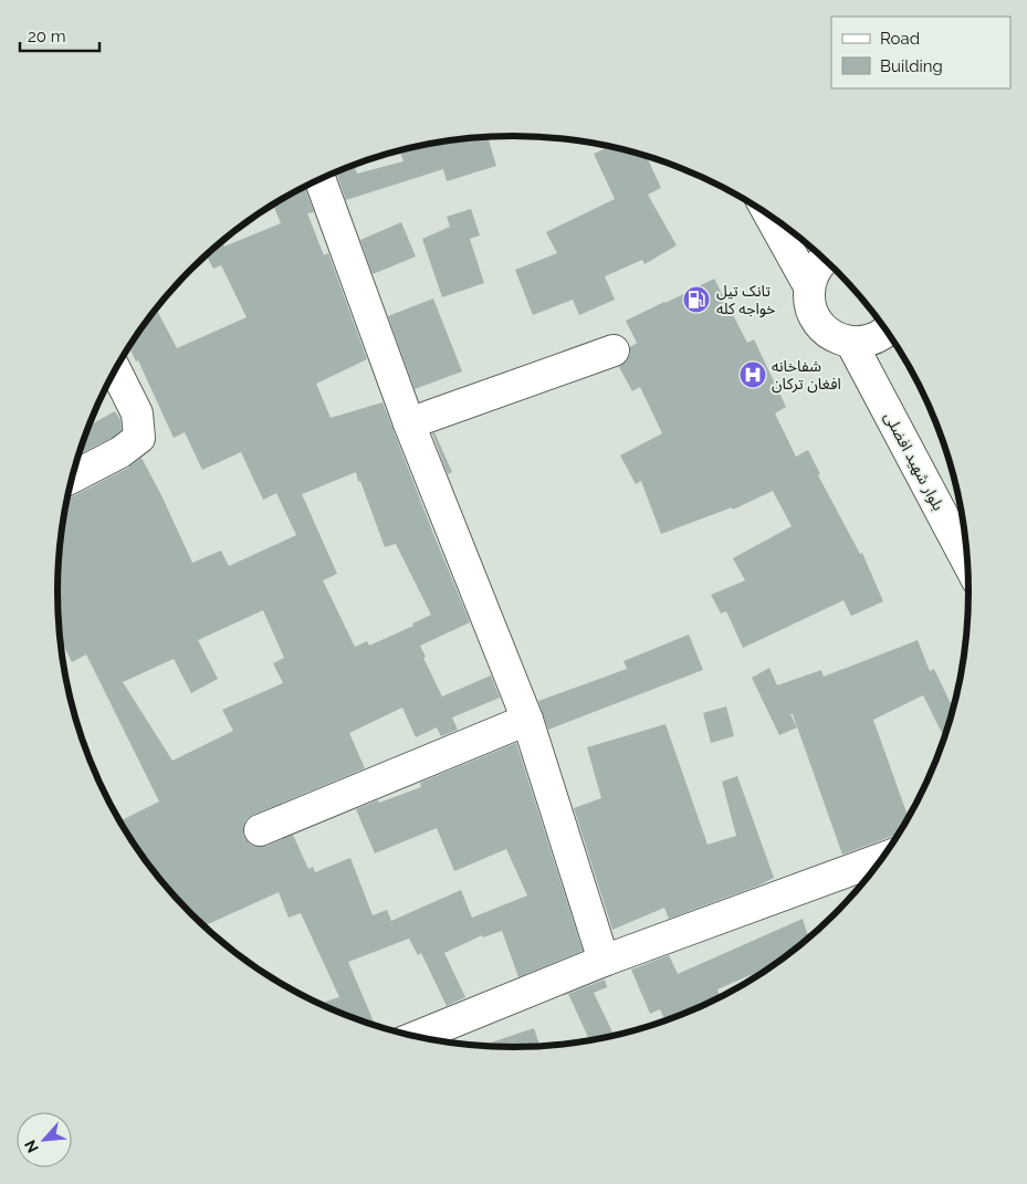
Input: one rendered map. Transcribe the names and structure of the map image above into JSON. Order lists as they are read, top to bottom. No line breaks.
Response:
{"streets":{"street":["بلوار شهید افضلی"]},"places":{"fuel station":["تانک تیل خواجه کله"],"hospital":["شفاخانه افغان ترکان"]},"legend":["Road","Building"],"scale_bar":"20 m","north":"bottom left"}
